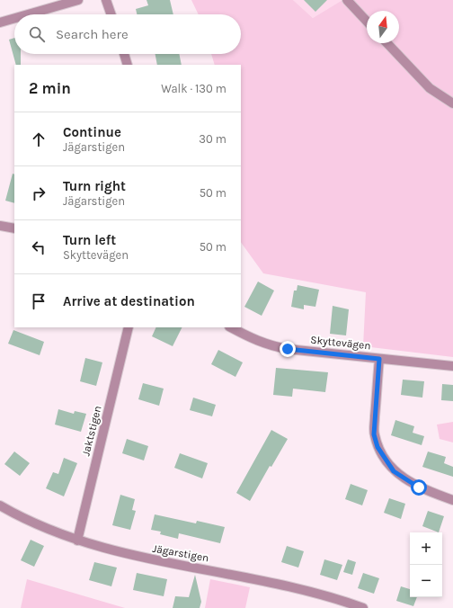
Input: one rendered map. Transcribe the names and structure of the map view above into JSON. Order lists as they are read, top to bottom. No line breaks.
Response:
{"streets":{"street":["Skyttevägen","Jaktstigen","Jägarstigen"]},"crossings":[["Jaktstigen","Jägarstigen"]],"north":"top","page":{"search":"Search here","heading":["2 min","Walk · 130 m"],"list":[["Continue","Jägarstigen","30 m"],["Turn right","Jägarstigen","50 m"],["Turn left","Skyttevägen","50 m"],"Arrive at destination"],"map_buttons":["+","−"]}}
